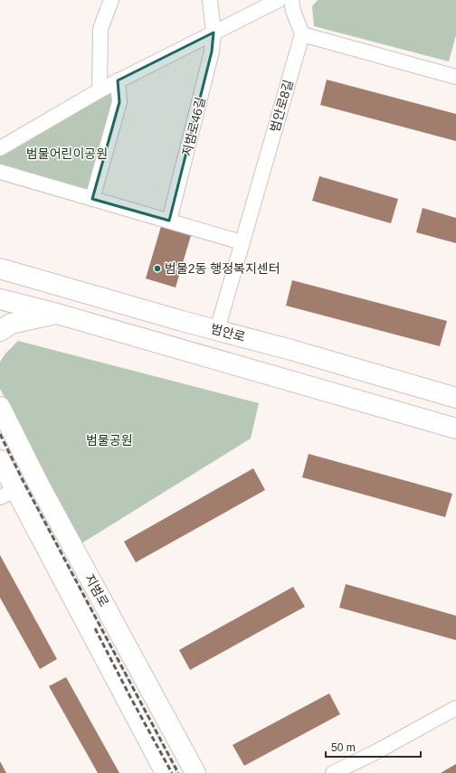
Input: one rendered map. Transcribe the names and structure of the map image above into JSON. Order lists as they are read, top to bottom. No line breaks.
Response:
{"streets":{"main road":["범안로","지범로"],"street":["범안로8길","지범로46길"]},"crossings":[["범안로8길","범안로"]],"parks":["범물어린이공원","범물공원"],"places":["범물2동 행정복지센터"],"scale_bar":"50 m"}
